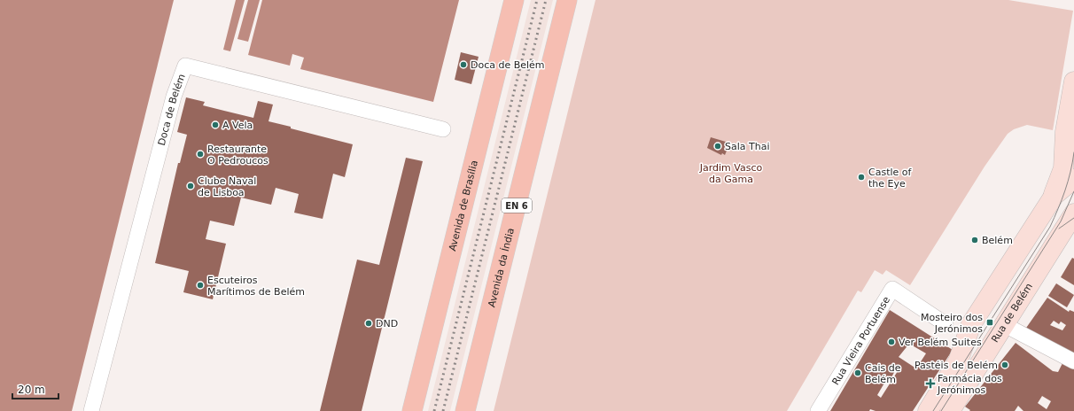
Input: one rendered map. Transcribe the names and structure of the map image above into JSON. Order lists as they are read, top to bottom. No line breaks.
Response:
{"streets":{"main road":["Avenida de Brasília","EN 6","Avenida da Índia","Rua de Belém"],"street":["Doca de Belém","Rua Vieira Portuense"]},"parks":["Jardim Vasco da Gama"],"places":{"other":["Doca de Belém","A Vela","Sala Thai","Restaurante O Pedroucos","Castle of the Eye","Clube Naval de Lisboa","Belém","Escuteiros Marítimos de Belém","DND","Ver Belém Suites","Pastéis de Belém","Cais de Belém"],"transit":["Mosteiro dos Jerónimos"],"health":["Farmácia dos Jerónimos"]},"scale_bar":"20 m"}
